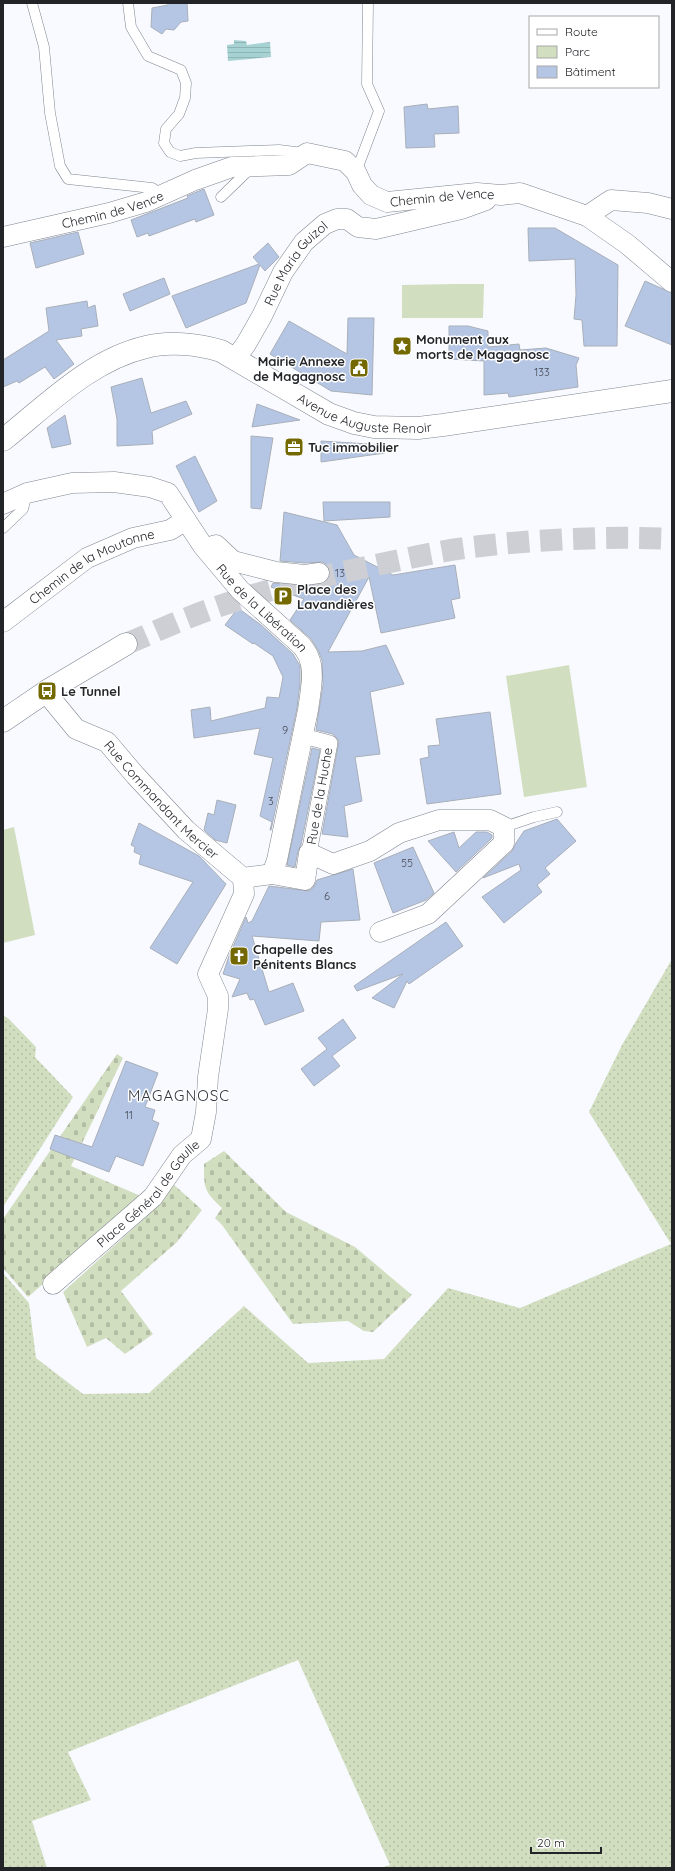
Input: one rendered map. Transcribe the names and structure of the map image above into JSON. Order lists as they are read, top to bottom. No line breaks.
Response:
{"streets":{"main road":["Avenue Auguste Renoir"],"street":["Chemin de Vence","Rue Maria Guizol","Chemin de la Moutonne","Rue de la Libération","Rue de la Huche","Rue Commandant Mercier","Place Général de Gaulle"]},"crossings":[["Chemin de Vence","Rue Maria Guizol"],["Rue Maria Guizol","Avenue Auguste Renoir"],["Chemin de la Moutonne","Rue de la Libération"],["Rue de la Libération","Rue de la Huche"],["Rue Commandant Mercier","Place Général de Gaulle"]],"districts":["MAGAGNOSC"],"places":{"place":["Monument aux morts de Magagnosc"],"public building":["Mairie Annexe de Magagnosc"],"office":["Tuc immobilier"],"parking":["Place des Lavandières"],"bus stop":["Le Tunnel"],"church":["Chapelle des Pénitents Blancs"]},"house_numbers":["133","13","9","3","55","6","11"],"legend":["Route","Parc","Bâtiment"],"scale_bar":"20 m"}
